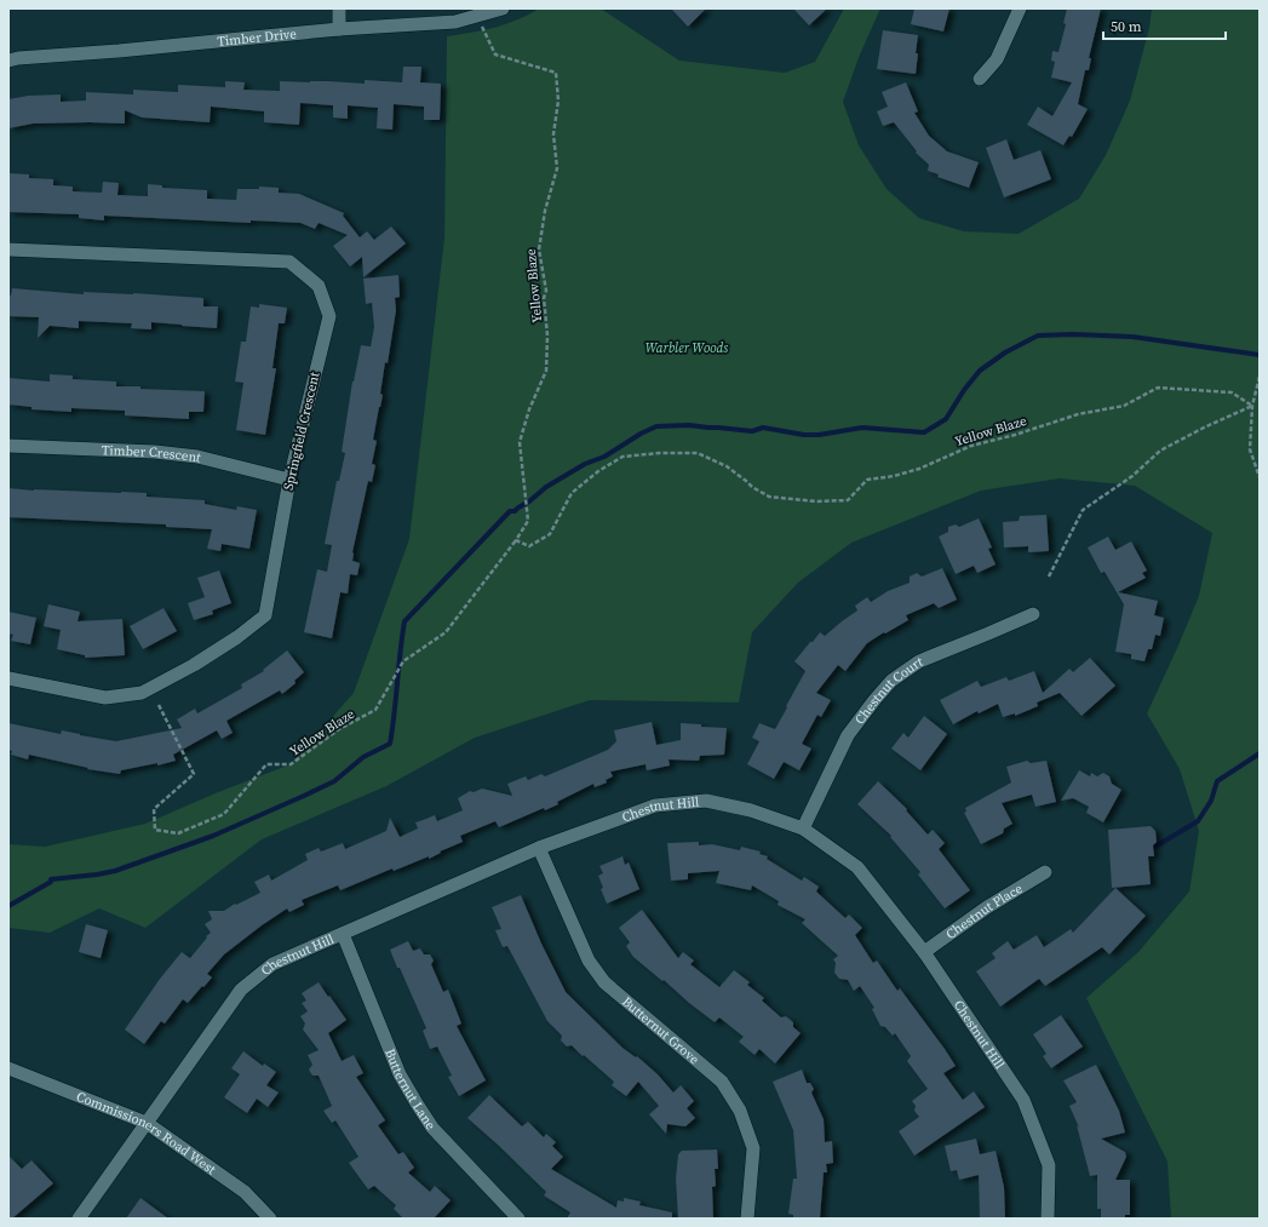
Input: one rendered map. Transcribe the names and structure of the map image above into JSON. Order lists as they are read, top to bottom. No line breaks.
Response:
{"streets":{"street":["Timber Drive","Springfield Crescent","Timber Crescent","Chestnut Court","Chestnut Hill","Chestnut Place","Butternut Grove","Butternut Lane","Commissioners Road West"],"path":["Yellow Blaze"]},"crossings":[["Timber Drive","Yellow Blaze"],["Springfield Crescent","Timber Crescent"],["Chestnut Court","Chestnut Hill"],["Chestnut Hill","Chestnut Place"],["Chestnut Hill","Butternut Grove"],["Chestnut Hill","Butternut Lane"],["Chestnut Hill","Commissioners Road West"]],"parks":["Warbler Woods"],"scale_bar":"50 m"}
